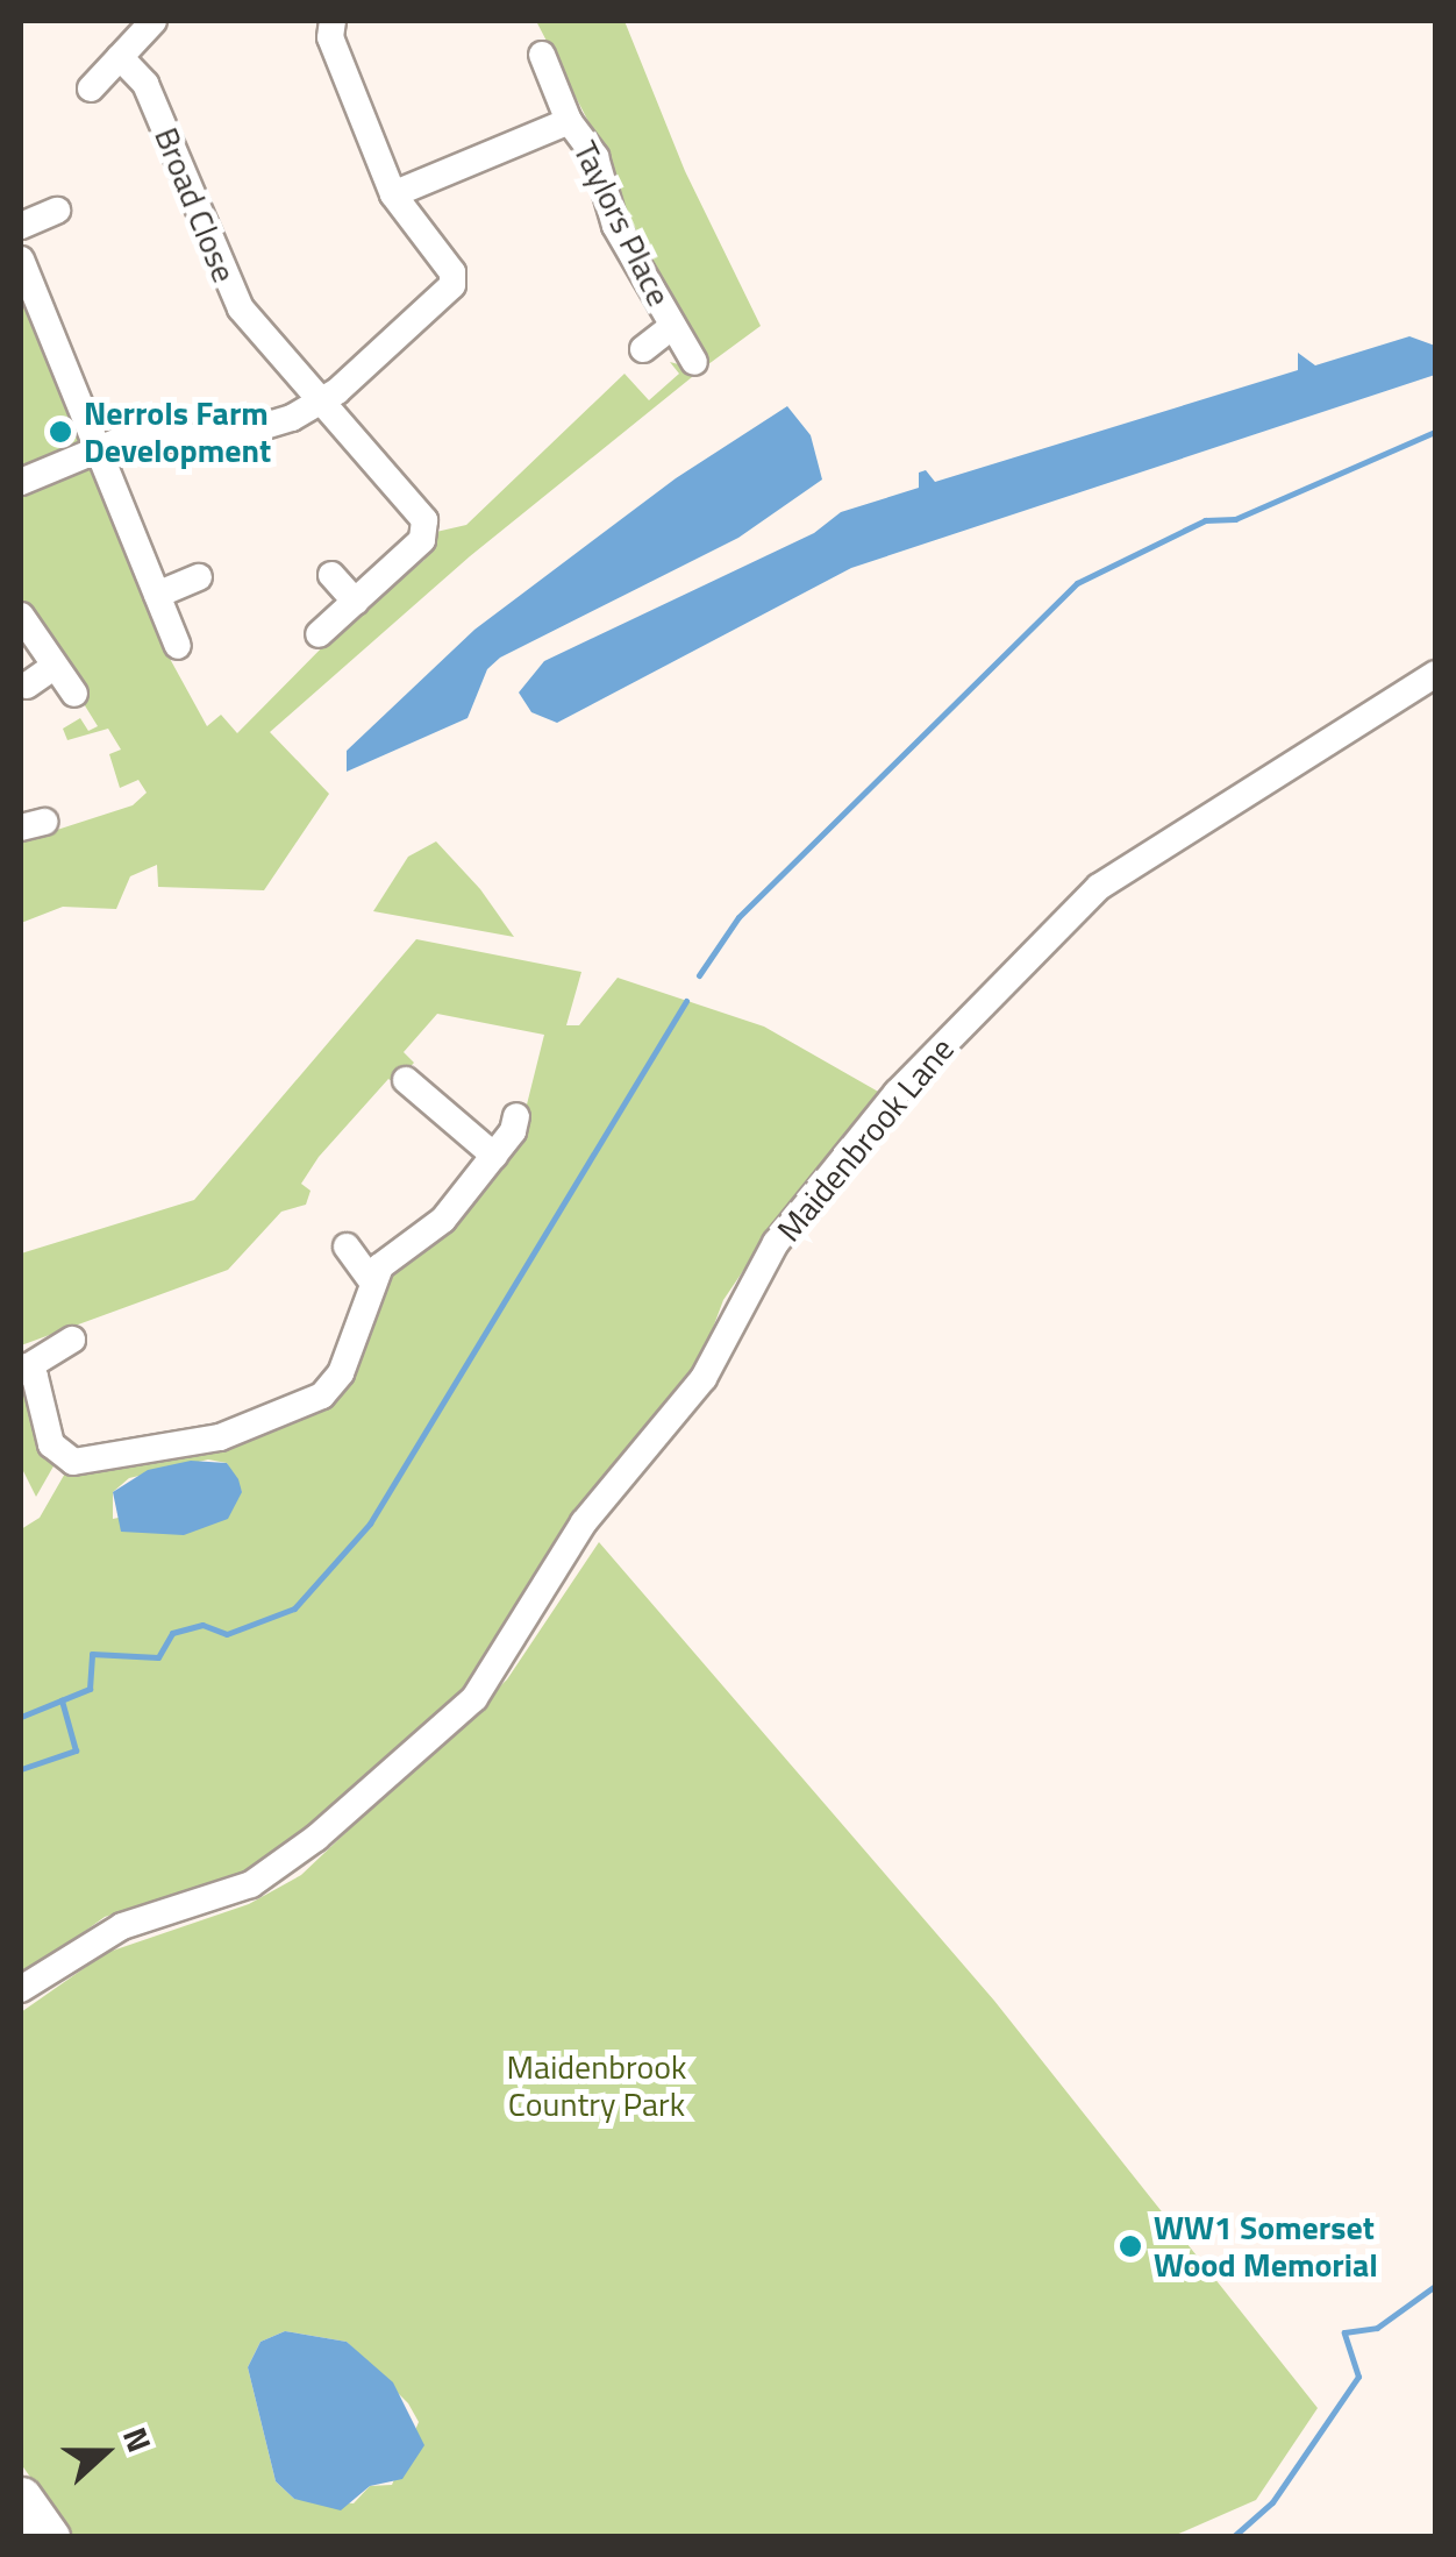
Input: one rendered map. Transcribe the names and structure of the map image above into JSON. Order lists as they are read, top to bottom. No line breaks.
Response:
{"streets":{"street":["Broad Close","Taylors Place","Maidenbrook Lane"]},"parks":["Maidenbrook Country Park"],"places":["Nerrols Farm Development","WW1 Somerset Wood Memorial"],"north":"right"}
